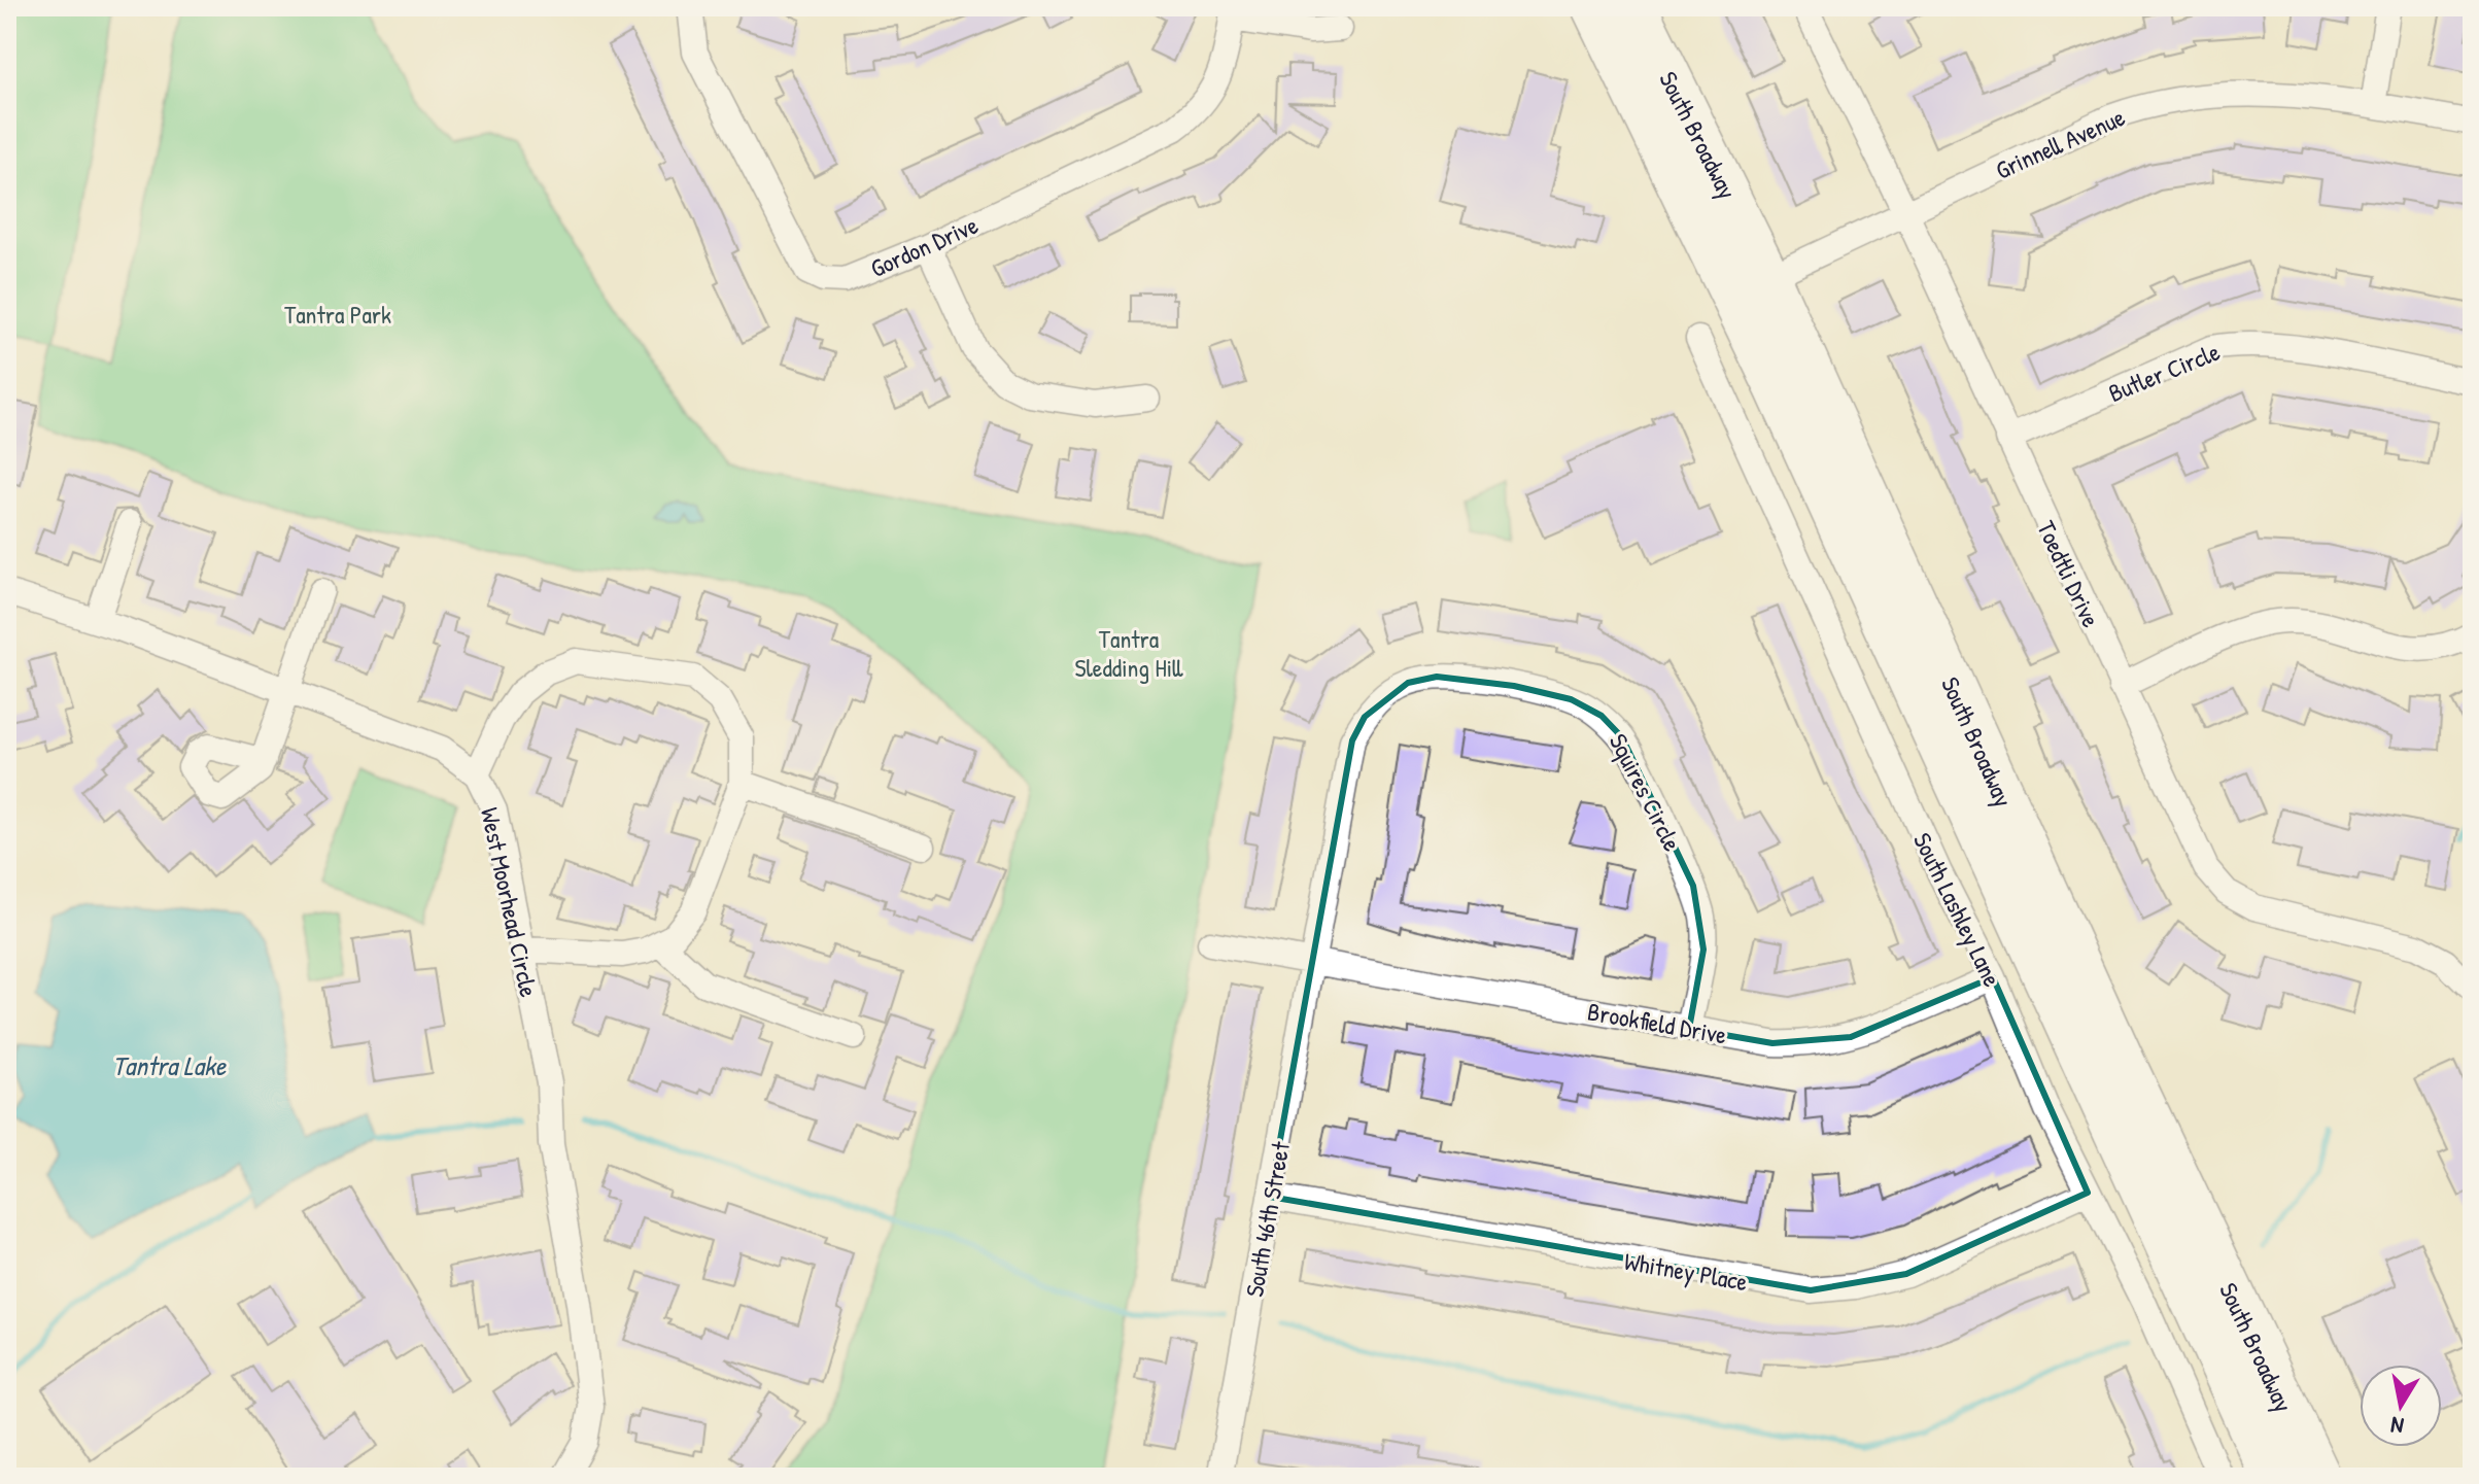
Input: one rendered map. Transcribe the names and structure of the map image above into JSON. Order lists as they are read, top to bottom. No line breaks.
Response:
{"streets":{"highway":["South Broadway"],"street":["Grinnell Avenue","Gordon Drive","Butler Circle","Toedtli Drive","Squires Circle","West Moorhead Circle","South Lashley Lane","Brookfield Drive","South 46th Street","Whitney Place"]},"crossings":[["South Broadway","Grinnell Avenue"],["Grinnell Avenue","Toedtli Drive"],["Butler Circle","Toedtli Drive"],["Squires Circle","Brookfield Drive"],["Squires Circle","South 46th Street"],["South Lashley Lane","Brookfield Drive"],["South Lashley Lane","Whitney Place"],["Brookfield Drive","South 46th Street"],["South 46th Street","Whitney Place"]],"water":["Tantra Lake"],"parks":["Tantra Park","Tantra Sledding Hill"],"north":"bottom"}
